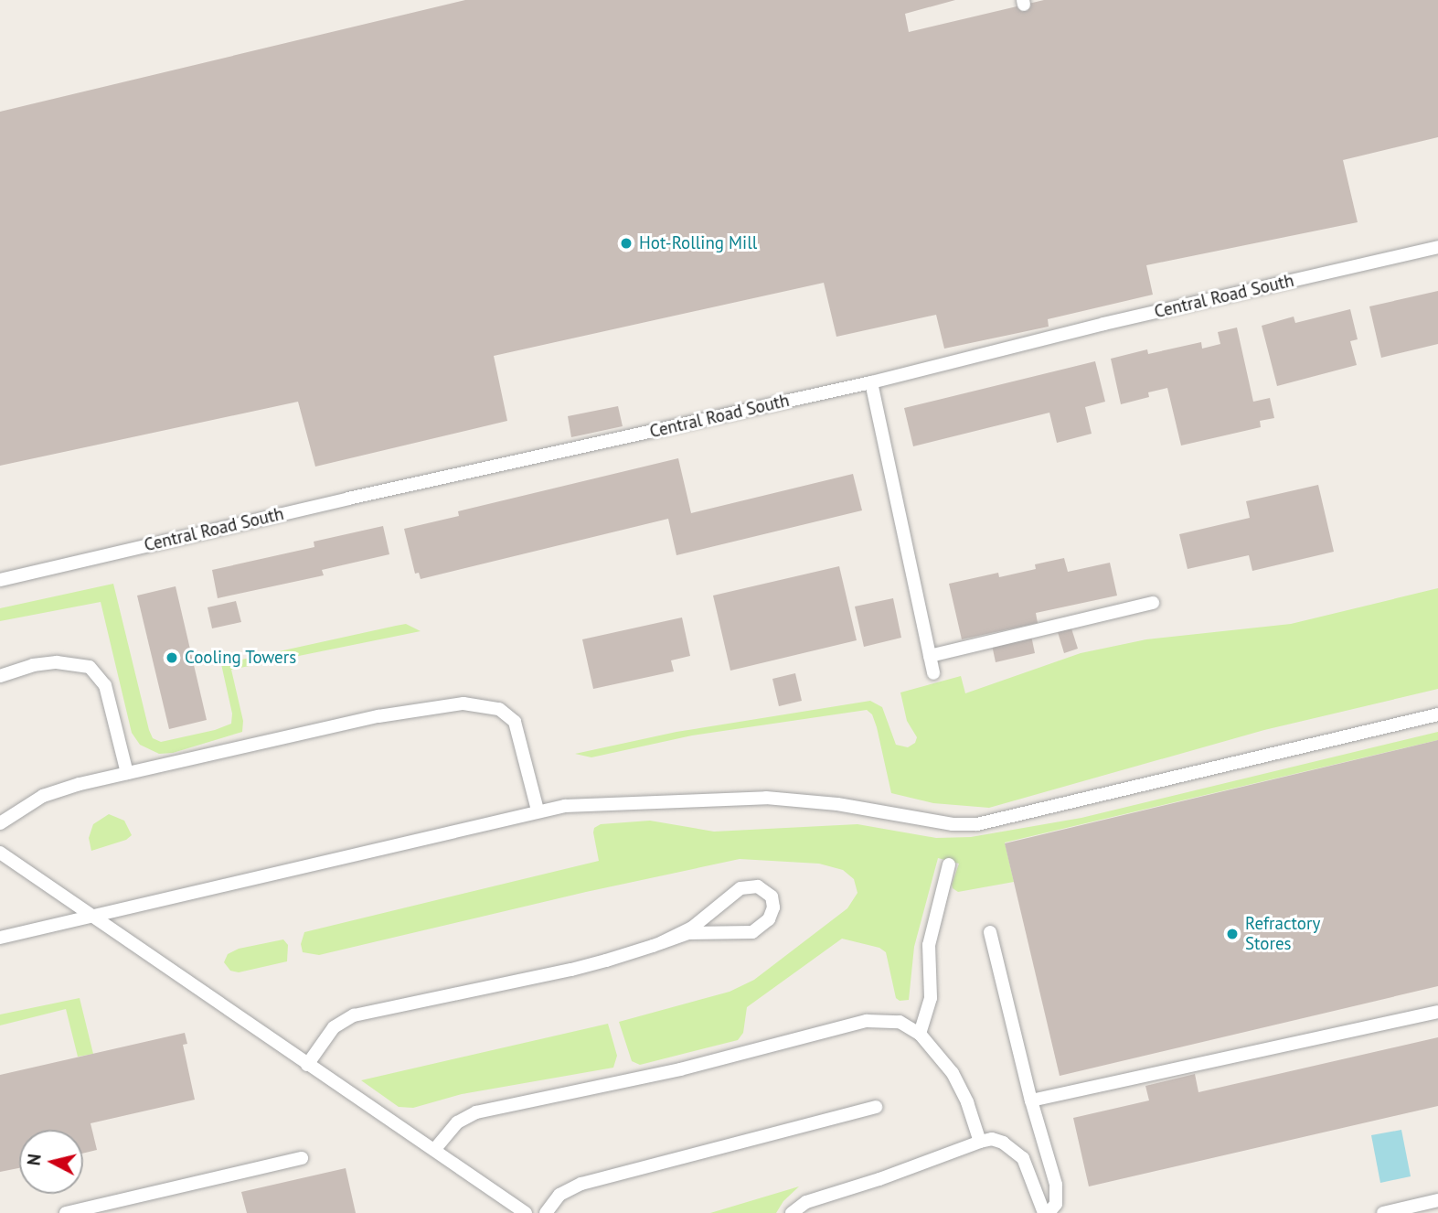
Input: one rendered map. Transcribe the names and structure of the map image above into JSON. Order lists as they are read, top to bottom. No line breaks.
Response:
{"streets":{"lane":["Central Road South"]},"places":["Hot-Rolling Mill","Cooling Towers","Refractory Stores"],"north":"left"}
